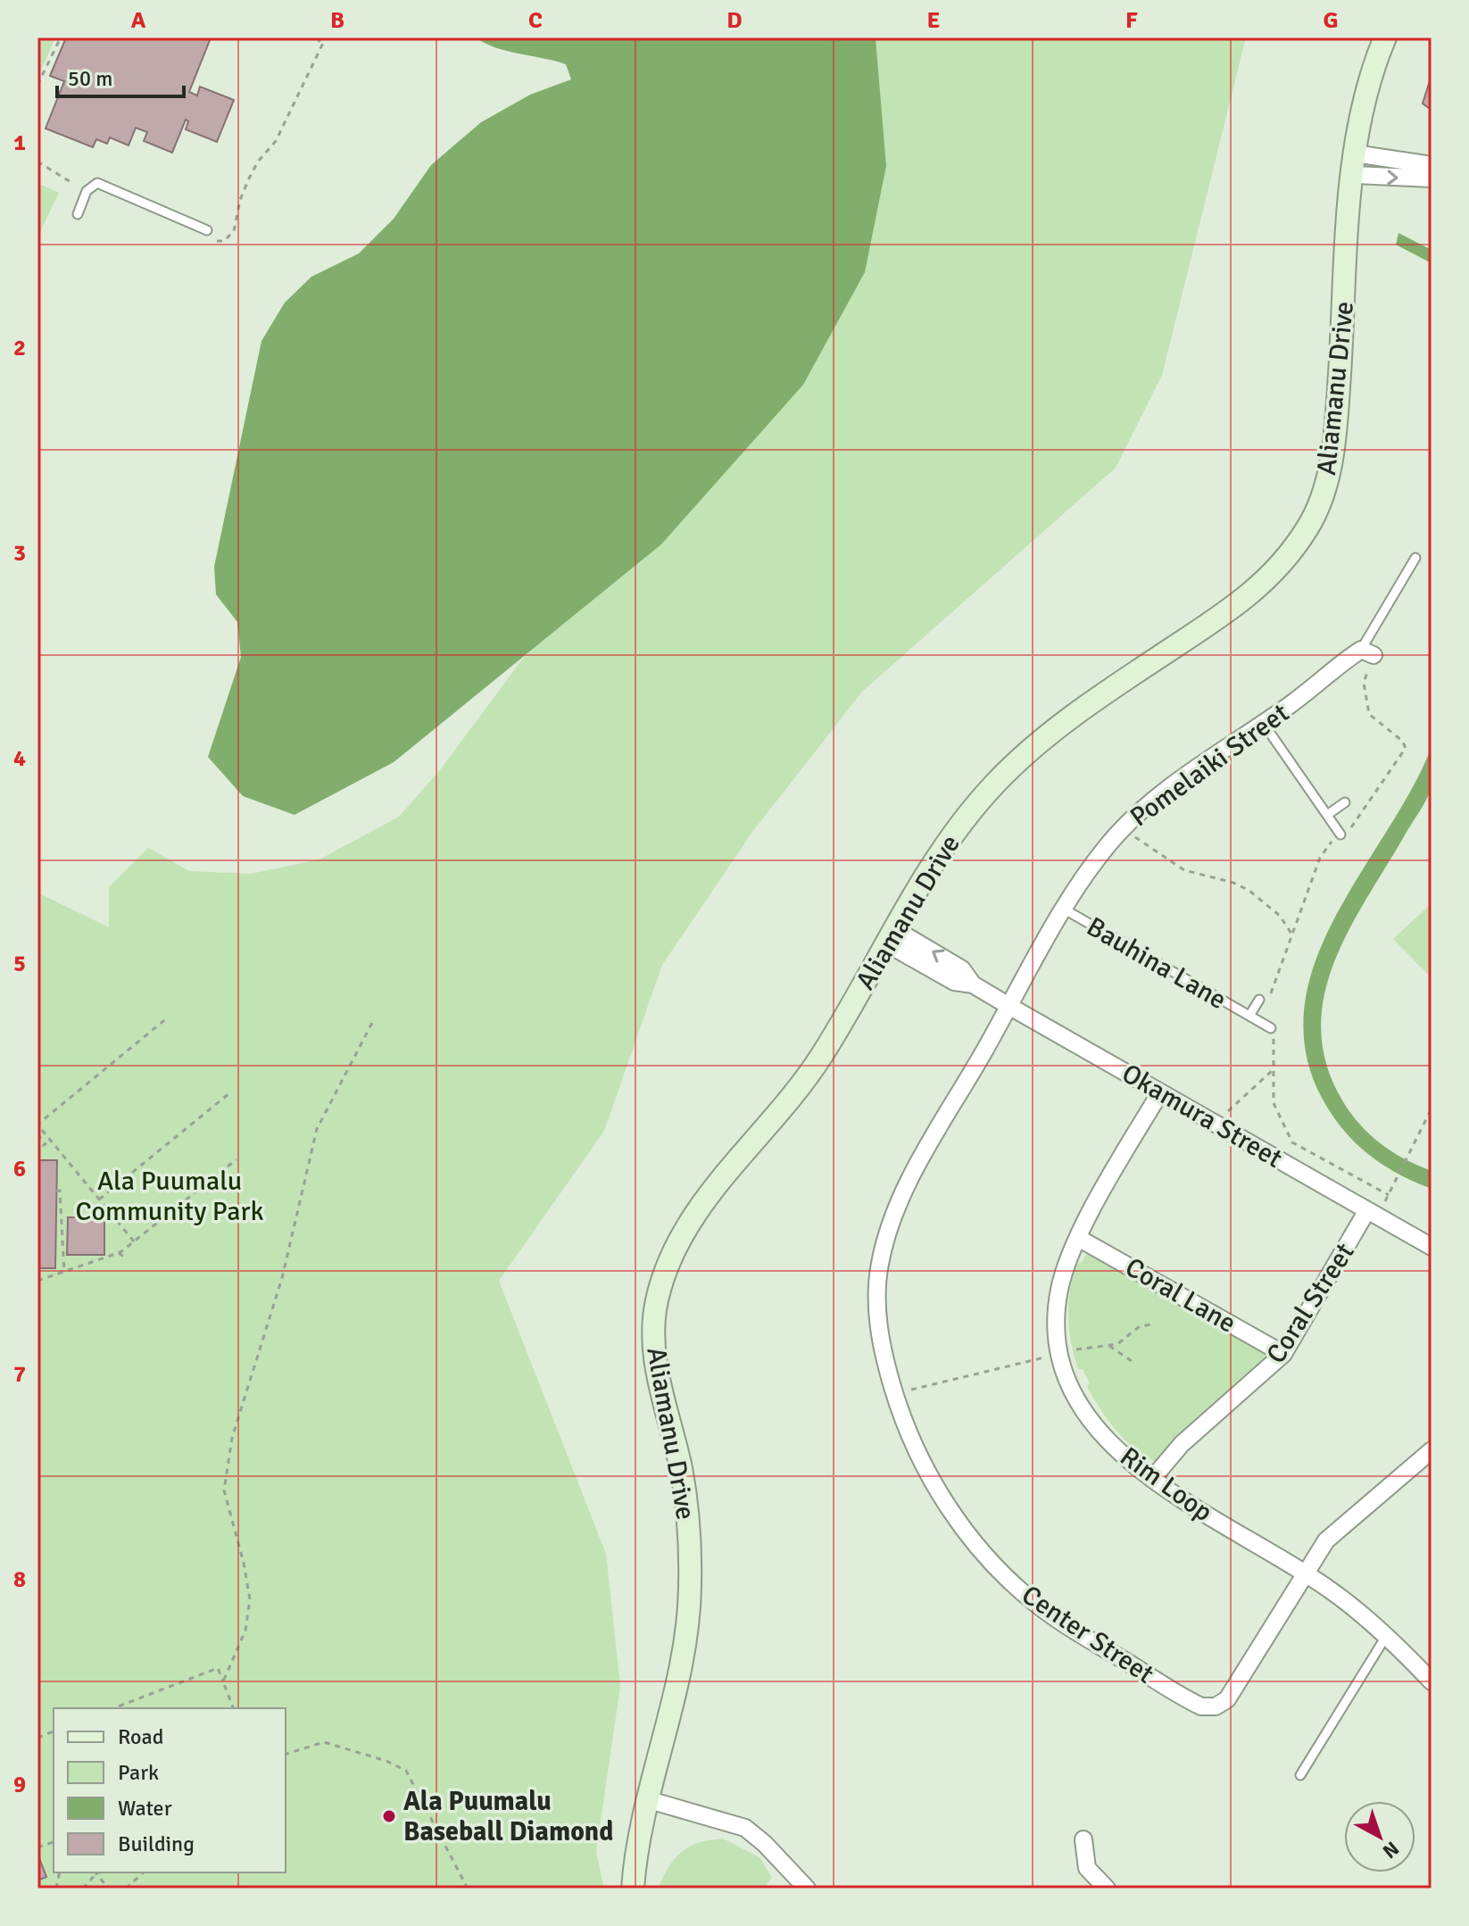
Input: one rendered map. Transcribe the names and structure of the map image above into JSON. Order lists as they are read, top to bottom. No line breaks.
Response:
{"streets":{"street":["Aliamanu Drive","Pomelaiki Street","Okamura Street","Coral Lane","Coral Street","Rim Loop","Center Street"],"lane":["Bauhina Lane"]},"crossings":[["Aliamanu Drive","Okamura Street"],["Pomelaiki Street","Bauhina Lane"],["Pomelaiki Street","Okamura Street"],["Pomelaiki Street","Center Street"],["Okamura Street","Coral Street"],["Okamura Street","Rim Loop"],["Okamura Street","Center Street"],["Coral Lane","Coral Street"],["Coral Lane","Rim Loop"],["Coral Street","Rim Loop"],["Rim Loop","Center Street"]],"parks":["Ala Puumalu Community Park"],"places":["Ala Puumalu Baseball Diamond"],"legend":["Road","Park","Water","Building"],"scale_bar":"50 m","north":"bottom right","grid":{"columns":["A","B","C","D","E","F","G"],"rows":["1","2","3","4","5","6","7","8","9"]}}
